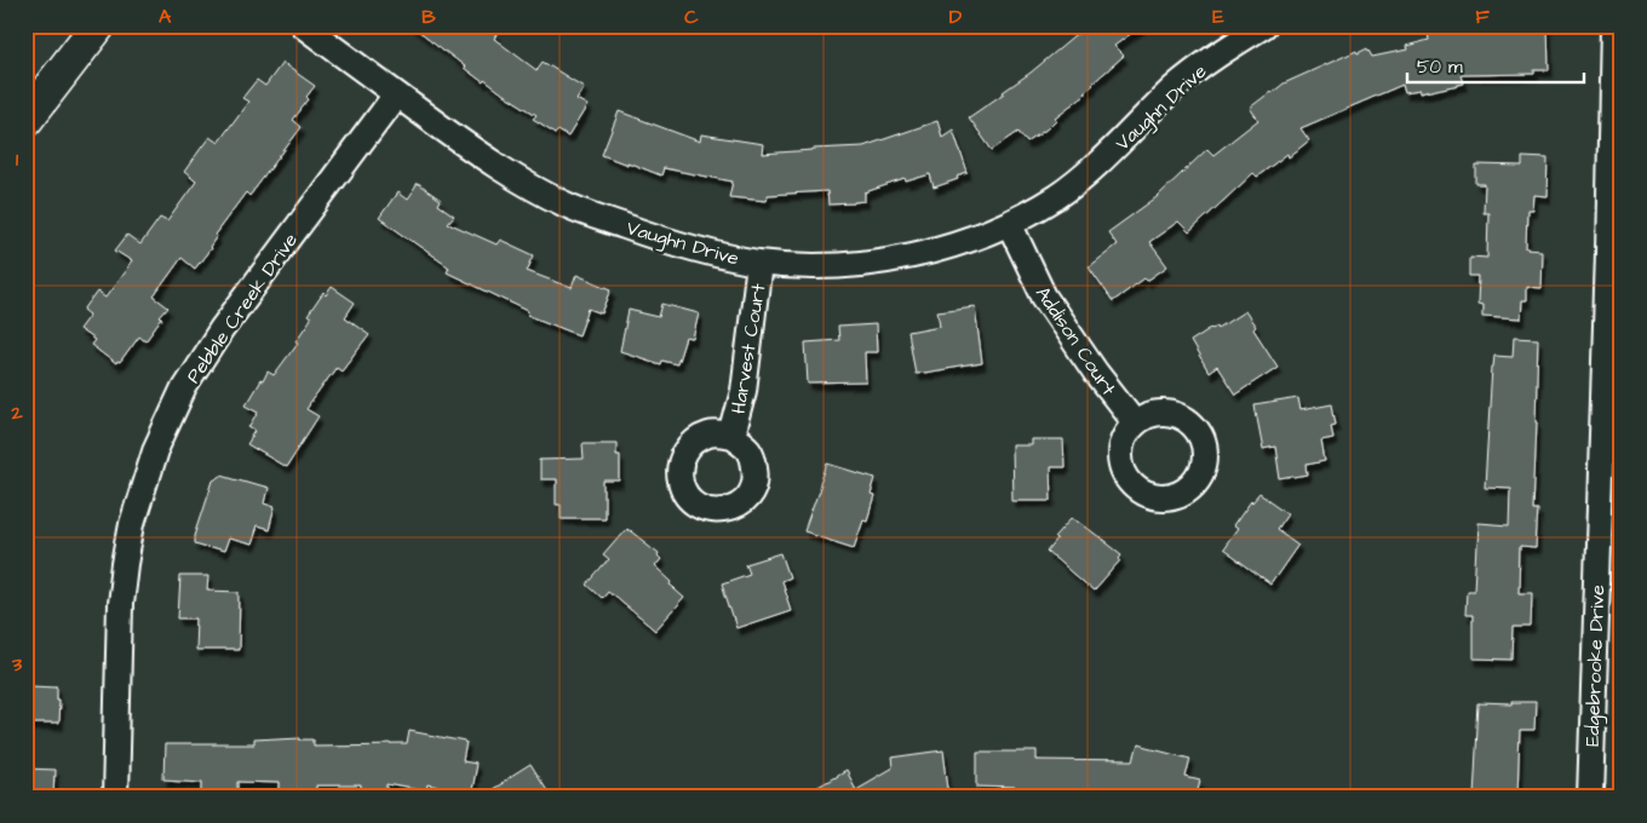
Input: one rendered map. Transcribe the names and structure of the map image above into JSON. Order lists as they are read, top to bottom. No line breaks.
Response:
{"streets":{"street":["Vaughn Drive","Pebble Creek Drive","Addison Court","Harvest Court","Edgebrooke Drive"]},"crossings":[["Vaughn Drive","Pebble Creek Drive"],["Vaughn Drive","Addison Court"],["Vaughn Drive","Harvest Court"]],"scale_bar":"50 m","grid":{"columns":["A","B","C","D","E","F"],"rows":["1","2","3"]}}
